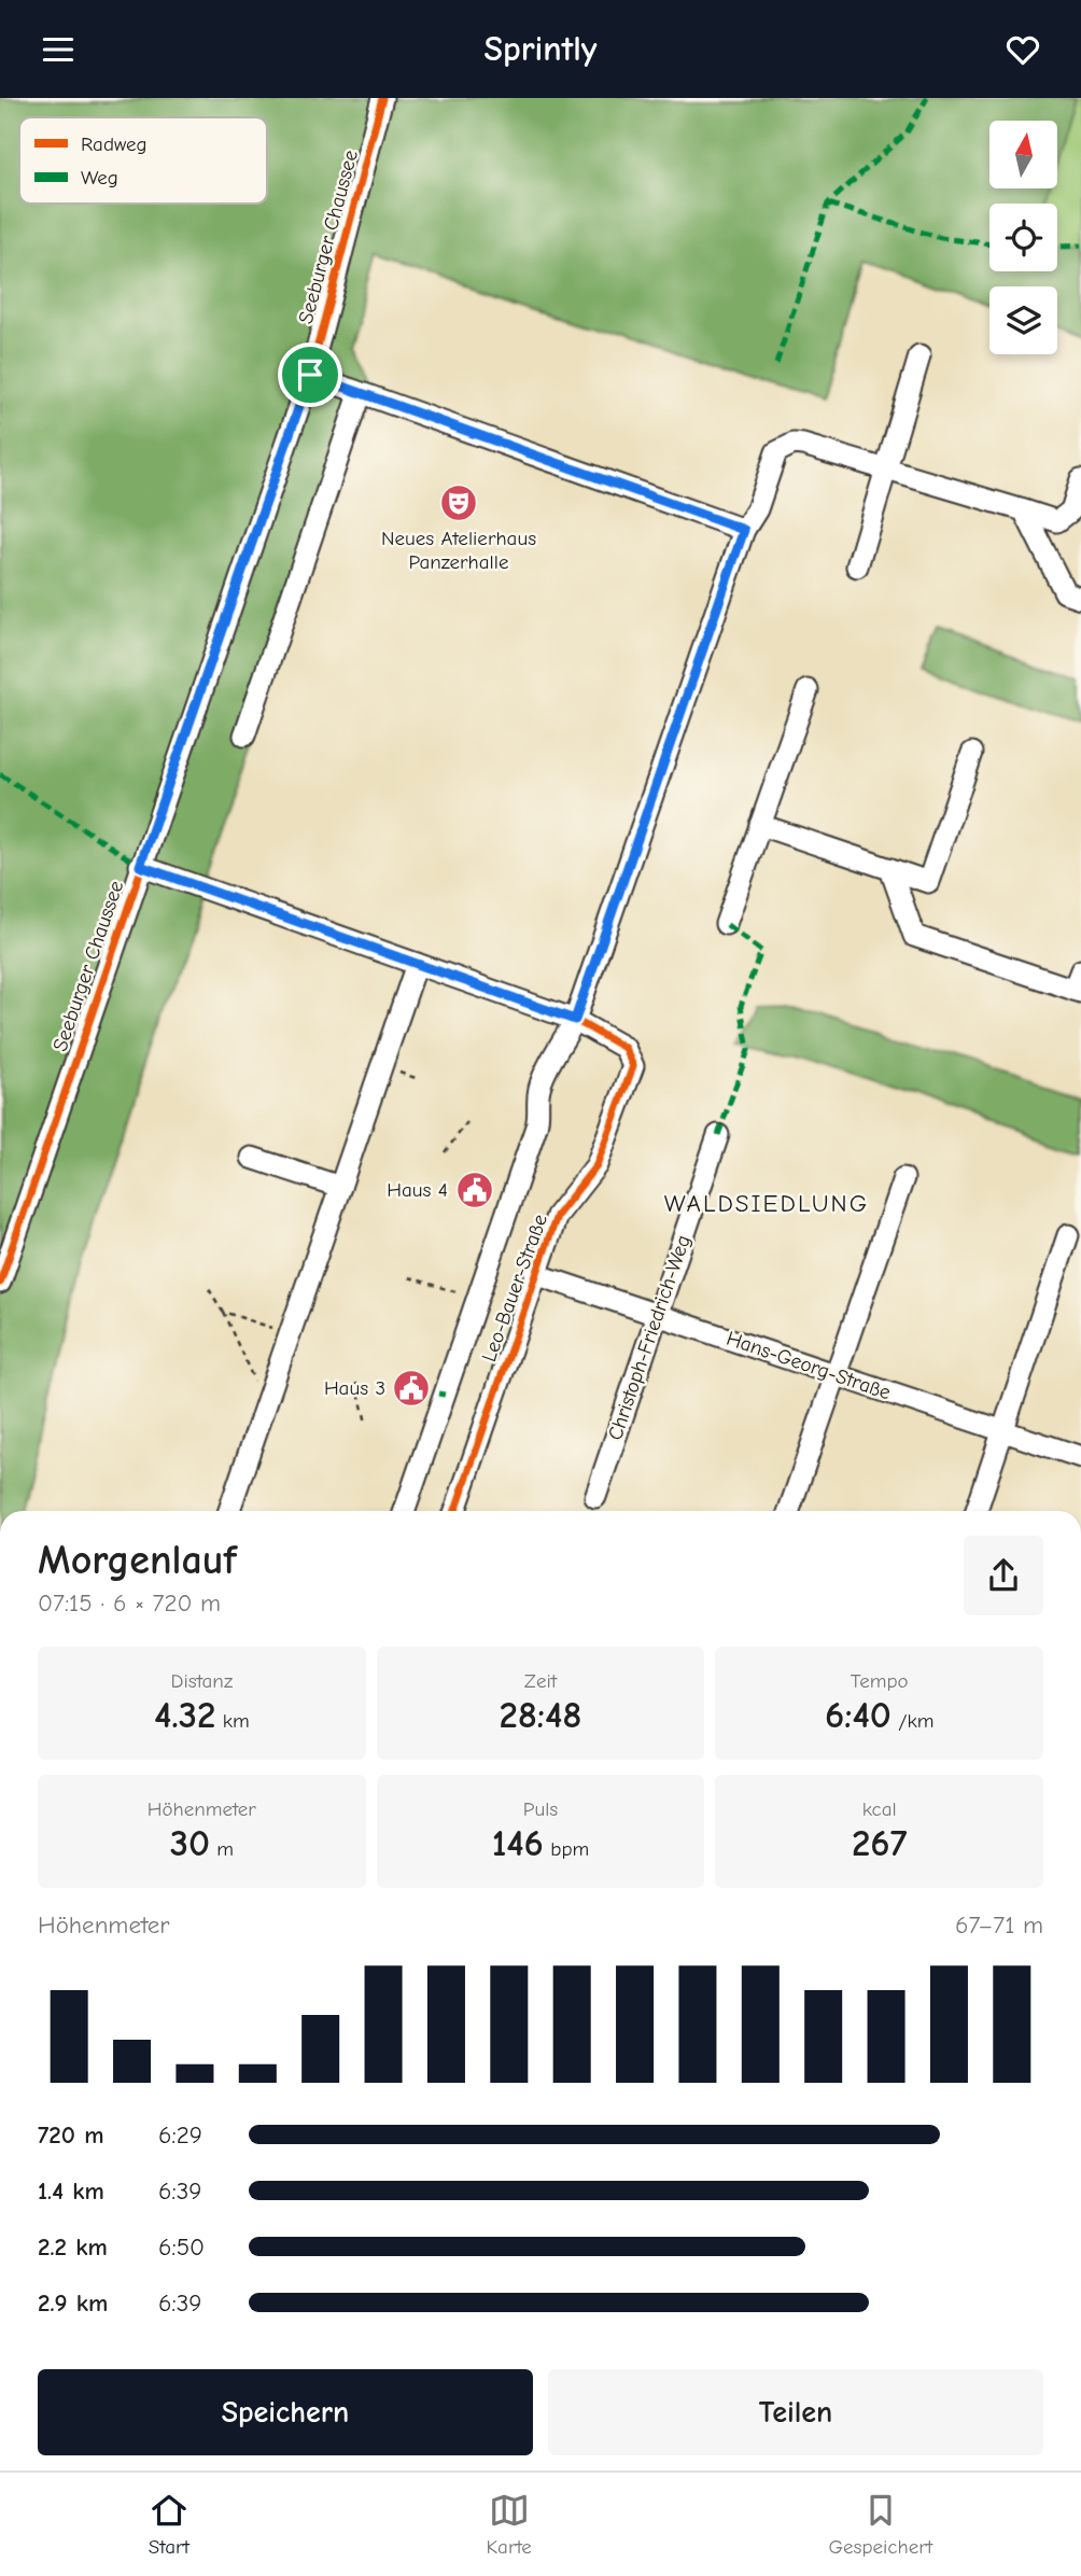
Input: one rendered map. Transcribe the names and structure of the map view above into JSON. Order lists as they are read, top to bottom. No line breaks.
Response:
{"streets":{"street":["Seeburger Chaussee","Leo-Bauer-Straße","Christoph-Friedrich-Weg","Hans-Georg-Straße"]},"crossings":[["Seeburger Chaussee","Leo-Bauer-Straße"],["Leo-Bauer-Straße","Hans-Georg-Straße"],["Christoph-Friedrich-Weg","Hans-Georg-Straße"]],"districts":["WALDSIEDLUNG"],"places":{"theatre":["Neues Atelierhaus Panzerhalle"],"public building":["Haus 4","Haus 3"]},"legend":["Radweg","Weg"],"north":"top","page":{"header":"Sprintly","heading":["Morgenlauf","07:15 · 6 × 720 m"],"stats":[["Distanz","4.32 km"],["Zeit","28:48"],["Tempo","6:40 /km"],["Höhenmeter","30 m"],["Puls","146 bpm"],["kcal","267"]],"chart":["Höhenmeter","67–71 m"],"list":[{"name":"720 m","note":"6:29"},{"name":"1.4 km","note":"6:39"},{"name":"2.2 km","note":"6:50"},{"name":"2.9 km","note":"6:39"}],"buttons":["Speichern","Teilen"],"tabs":["Start","Karte","Gespeichert"]}}
